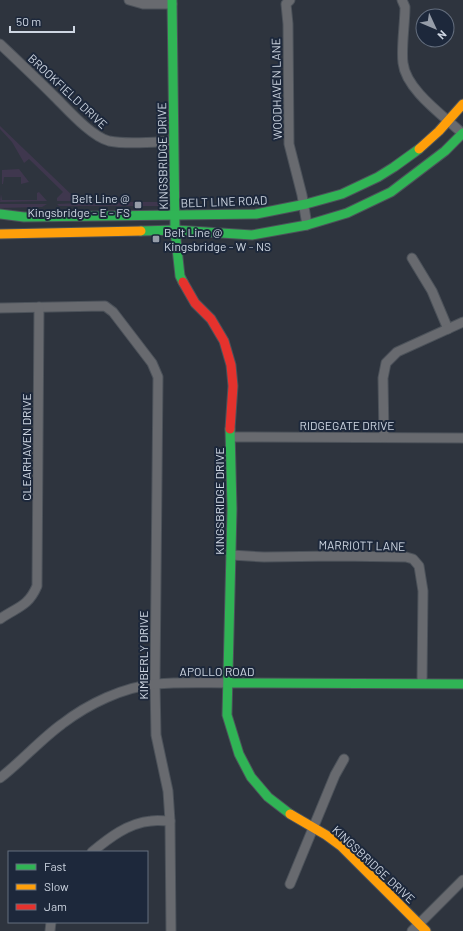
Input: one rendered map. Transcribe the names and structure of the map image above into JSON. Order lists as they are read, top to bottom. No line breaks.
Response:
{"streets":{"street":["WOODHAVEN LANE","BROOKFIELD DRIVE","KINGSBRIDGE DRIVE","BELT LINE ROAD","RIDGEGATE DRIVE","CLEARHAVEN DRIVE","MARRIOTT LANE","KIMBERLY DRIVE","APOLLO ROAD"]},"crossings":[["WOODHAVEN LANE","BELT LINE ROAD"],["BROOKFIELD DRIVE","KINGSBRIDGE DRIVE"],["KINGSBRIDGE DRIVE","BELT LINE ROAD"],["KINGSBRIDGE DRIVE","RIDGEGATE DRIVE"],["KINGSBRIDGE DRIVE","MARRIOTT LANE"],["KINGSBRIDGE DRIVE","APOLLO ROAD"],["CLEARHAVEN DRIVE","KIMBERLY DRIVE"],["MARRIOTT LANE","APOLLO ROAD"],["KIMBERLY DRIVE","APOLLO ROAD"]],"places":{"transit":["Belt Line @ Kingsbridge - E - FS","Belt Line @ Kingsbridge - W - NS"]},"legend":["Fast","Slow","Jam"],"scale_bar":"50 m","north":"bottom right"}
